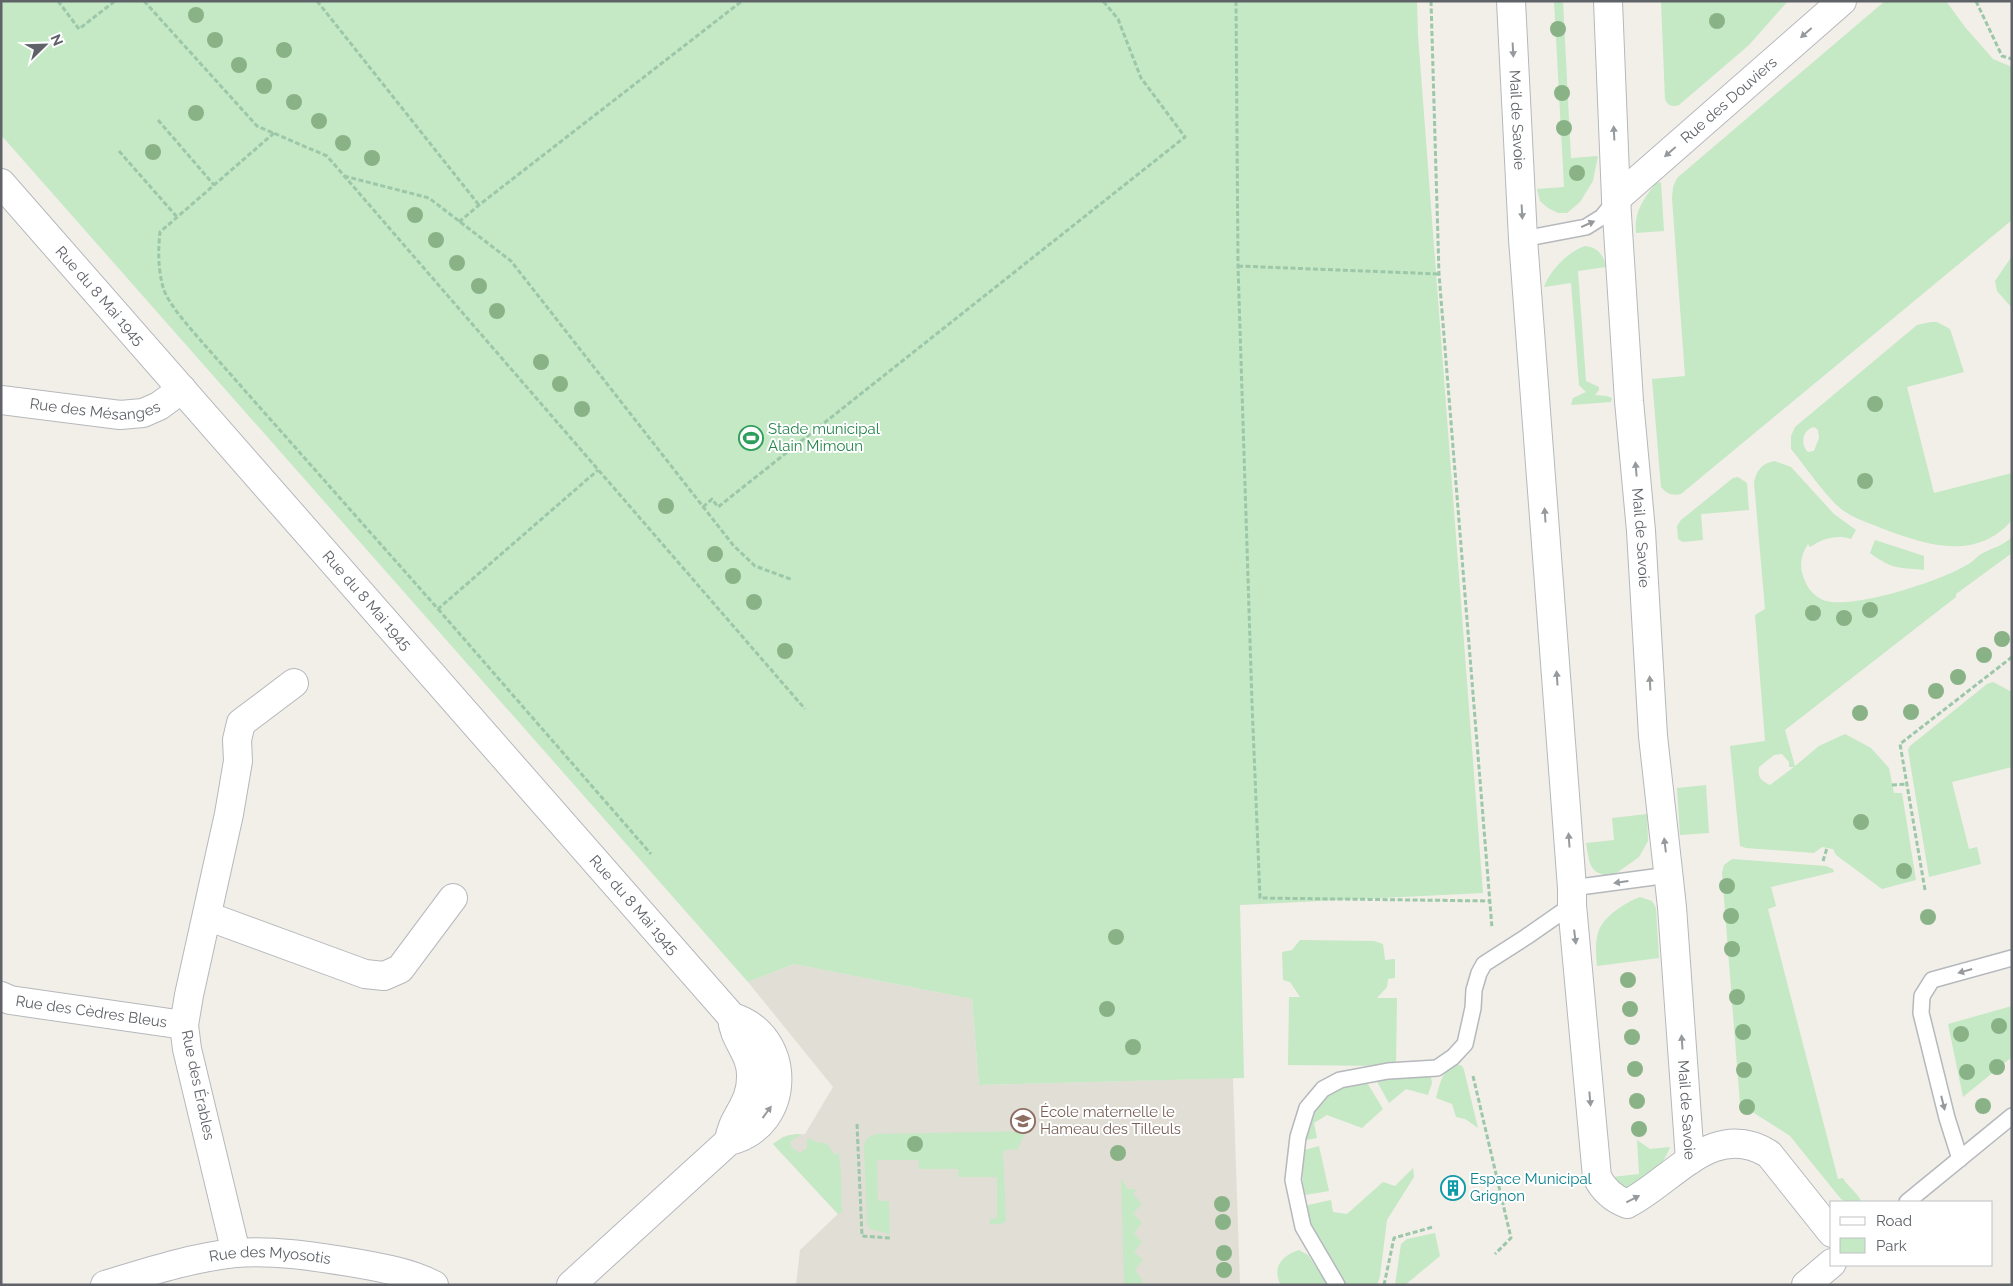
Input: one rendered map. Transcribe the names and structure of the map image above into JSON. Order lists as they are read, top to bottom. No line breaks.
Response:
{"streets":{"street":["Rue des Douviers","Mail de Savoie","Rue du 8 Mai 1945","Rue des Mésanges","Rue des Cèdres Bleus","Rue des Érables","Rue des Myosotis"]},"crossings":[["Rue des Douviers","Mail de Savoie"],["Rue du 8 Mai 1945","Rue des Mésanges"],["Rue des Cèdres Bleus","Rue des Érables"],["Rue des Érables","Rue des Myosotis"]],"one_way":["Rue des Douviers"],"places":{"sports":["Stade municipal Alain Mimoun"],"school or university":["École maternelle le Hameau des Tilleuls"],"building":["Espace Municipal Grignon"]},"legend":["Road","Park"],"north":"top right"}
